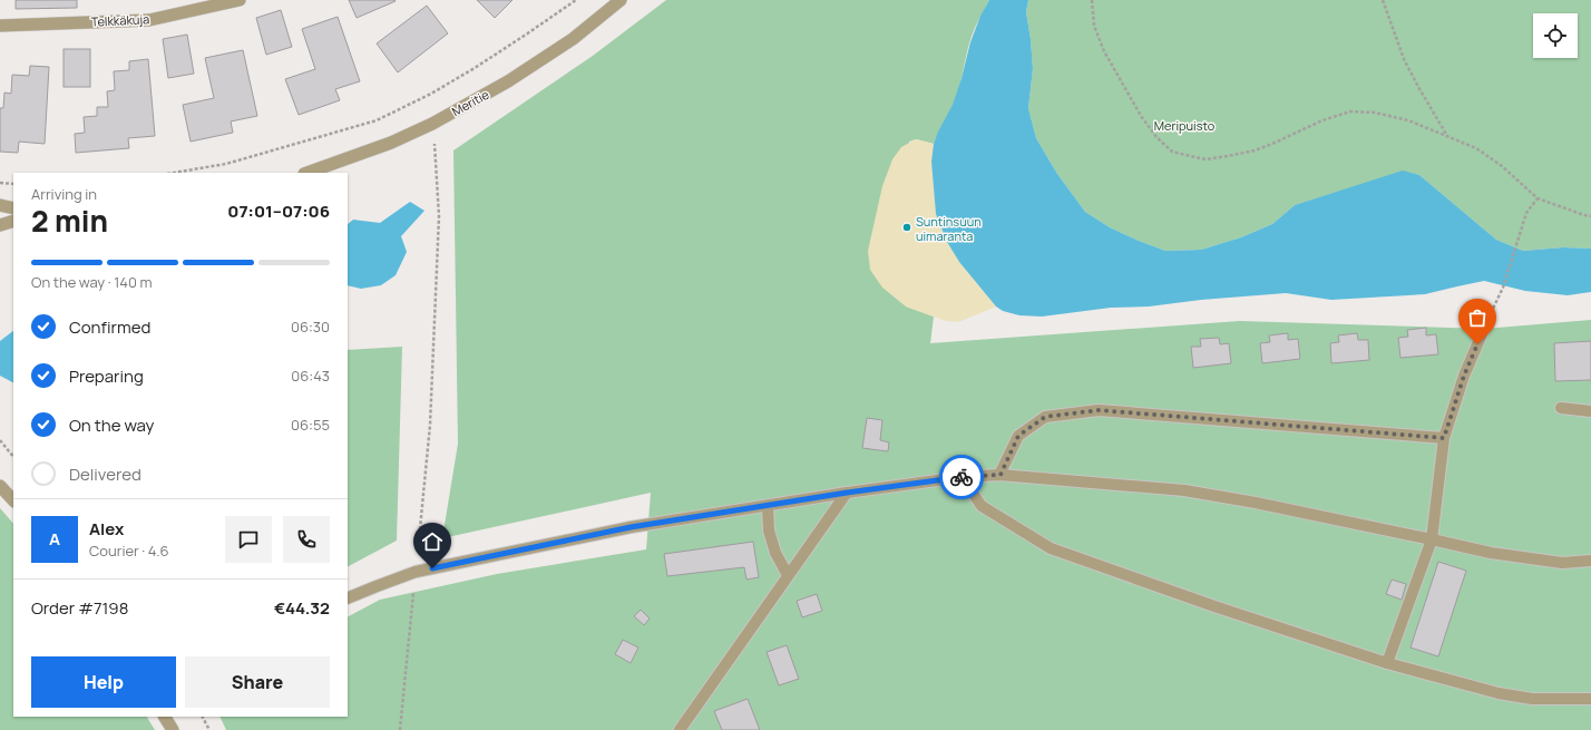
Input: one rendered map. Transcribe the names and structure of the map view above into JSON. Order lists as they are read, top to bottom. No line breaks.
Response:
{"streets":{"street":["Telkkäkuja","Meritie"]},"parks":["Meripuisto"],"places":["Suntinsuun uimaranta"],"page":{"heading":["2 min","Arriving in","07:01–07:06"],"panel":["Alex","Courier · 4.6","Order #7198","€44.32"],"bar":"On the way · 140 m","list":[["Confirmed","06:30"],["Preparing","06:43"],["On the way","06:55"],"Delivered"],"round":"A","buttons":["Help","Share"]}}
